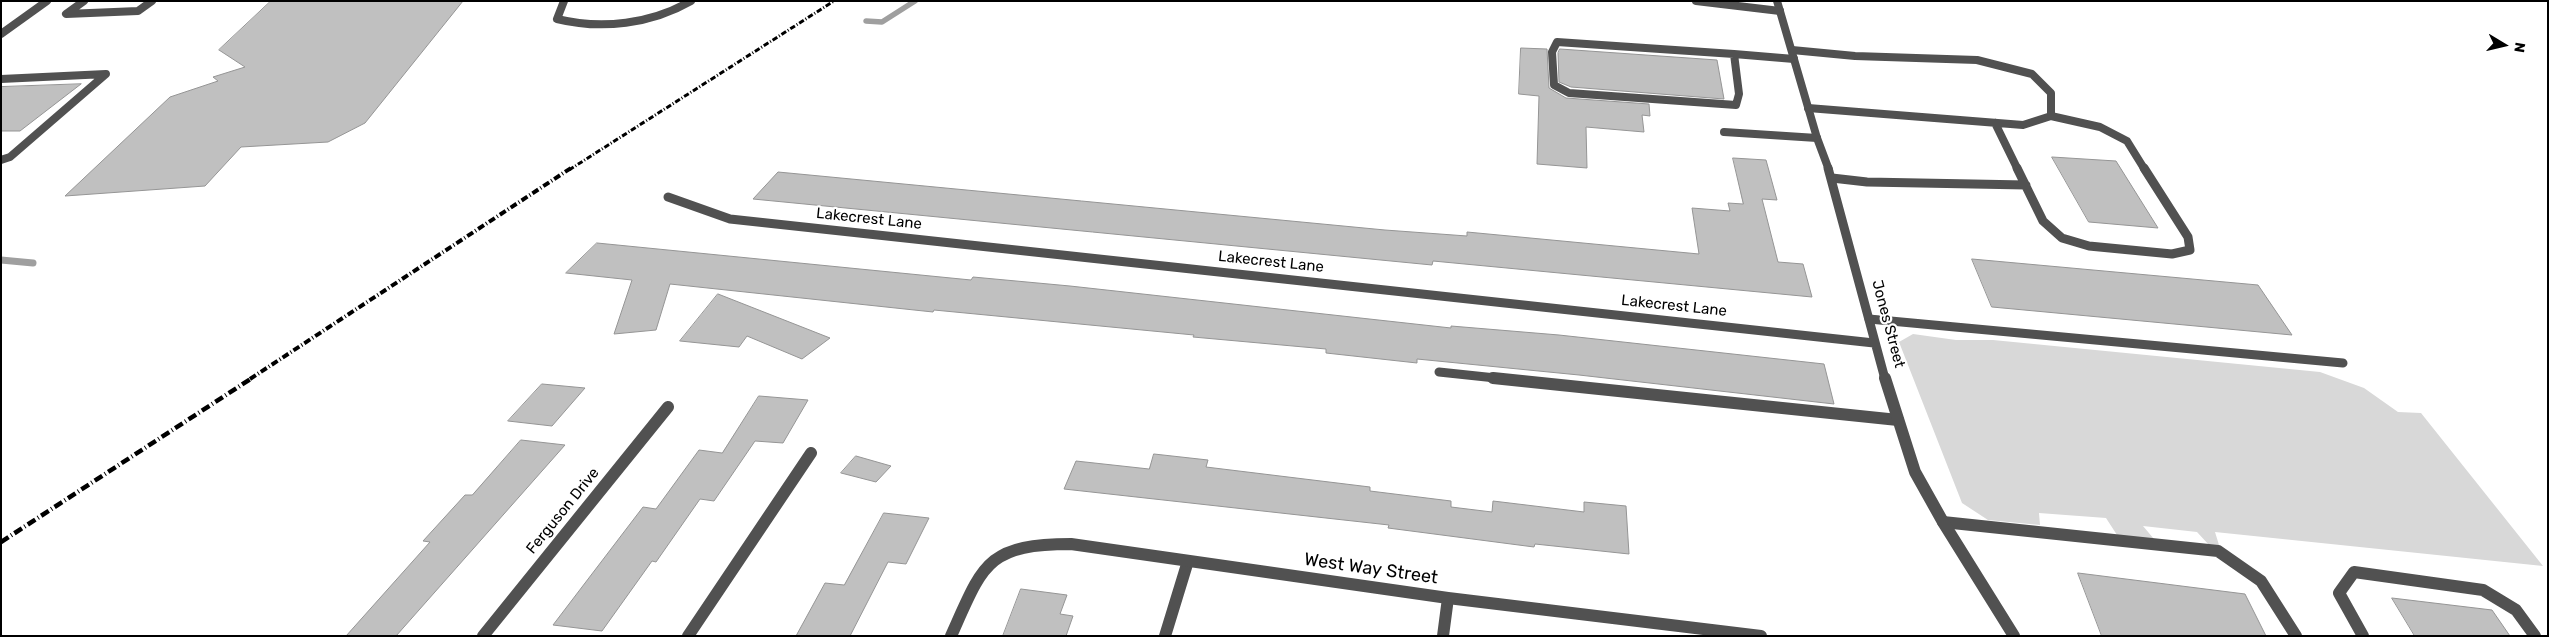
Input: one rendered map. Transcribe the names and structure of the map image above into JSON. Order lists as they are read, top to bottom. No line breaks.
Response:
{"streets":{"street":["Lakecrest Lane","Jones Street","Ferguson Drive","West Way Street"]},"crossings":[["Lakecrest Lane","Jones Street"]],"north":"right"}
